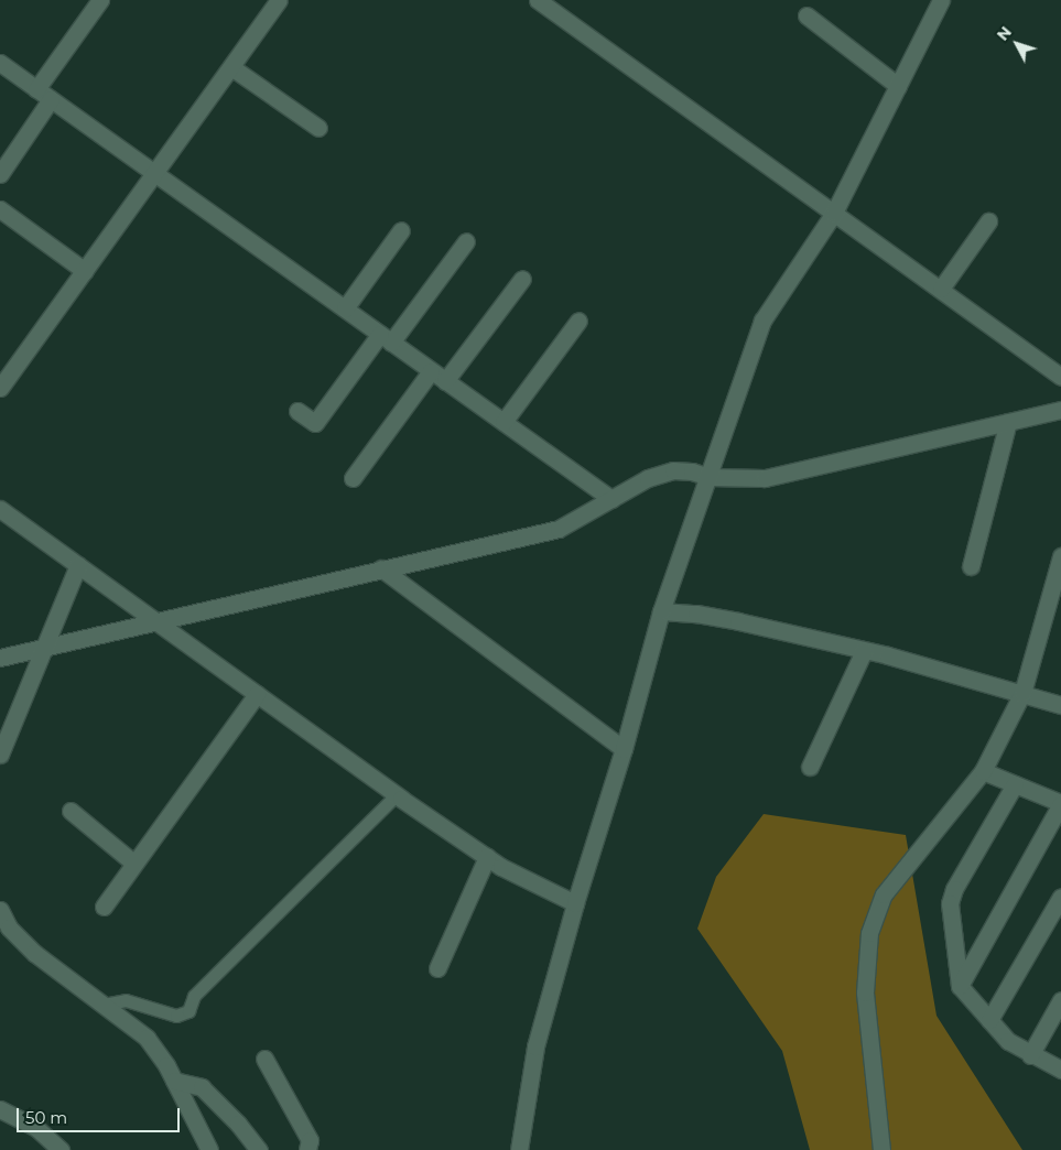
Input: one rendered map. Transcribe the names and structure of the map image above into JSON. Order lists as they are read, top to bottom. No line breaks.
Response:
{"scale_bar":"50 m","north":"top left"}
